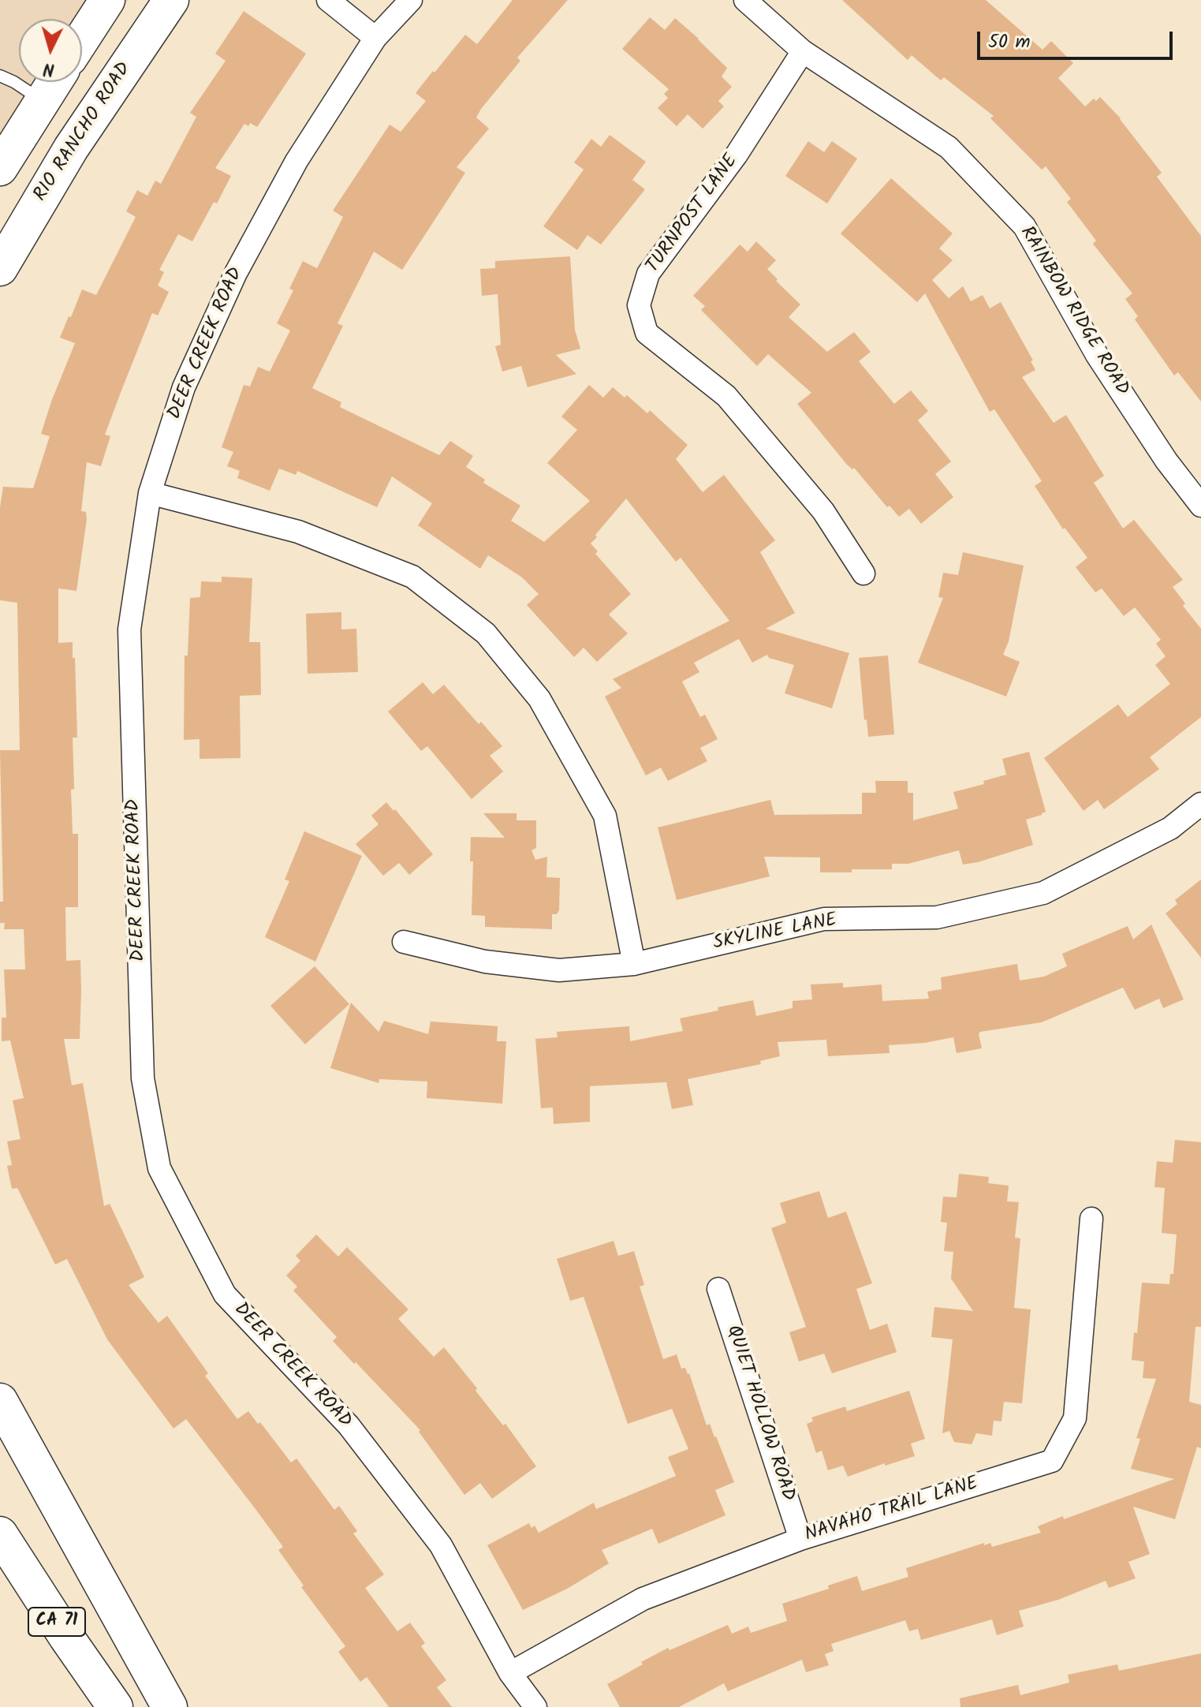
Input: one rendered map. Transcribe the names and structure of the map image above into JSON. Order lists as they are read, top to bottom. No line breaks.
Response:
{"streets":{"main road":["RIO RANCHO ROAD","CA 71"],"street":["TURNPOST LANE","RAINBOW RIDGE ROAD","DEER CREEK ROAD","SKYLINE LANE","QUIET HOLLOW ROAD","NAVAHO TRAIL LANE"]},"crossings":[["TURNPOST LANE","RAINBOW RIDGE ROAD"],["DEER CREEK ROAD","NAVAHO TRAIL LANE"],["QUIET HOLLOW ROAD","NAVAHO TRAIL LANE"]],"scale_bar":"50 m","north":"bottom"}
